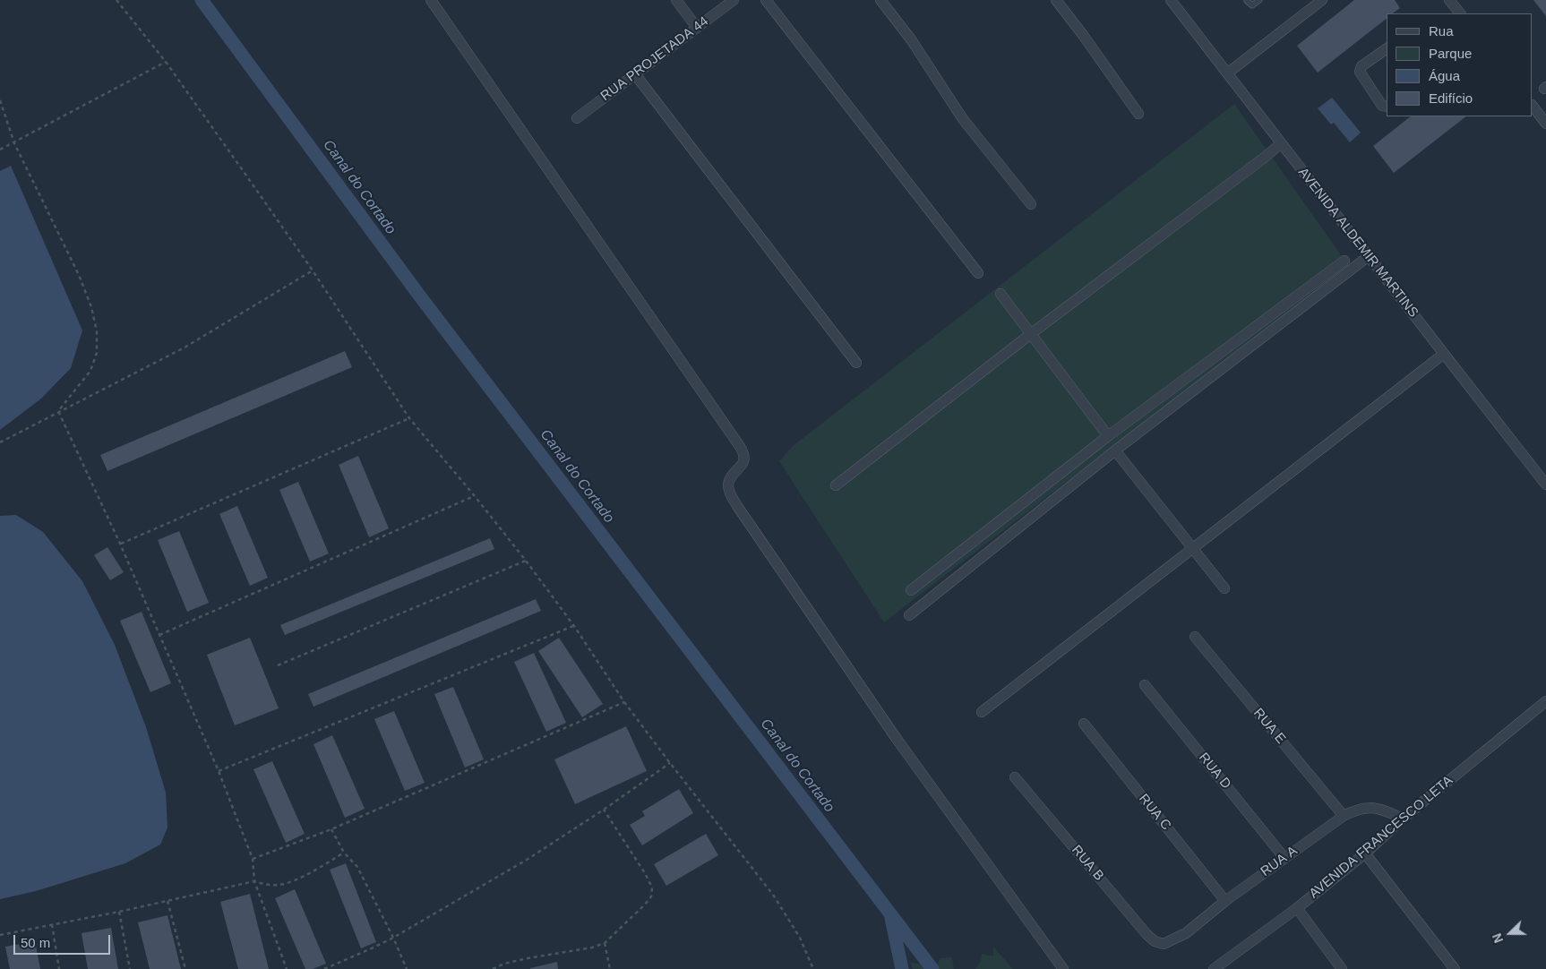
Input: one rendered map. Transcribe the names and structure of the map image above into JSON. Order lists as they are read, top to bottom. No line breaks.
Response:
{"streets":{"street":["RUA PROJETADA 44","AVENIDA ALDEMIR MARTINS","RUA E","RUA D","RUA C","AVENIDA FRANCESCO LETA","RUA A","RUA B"]},"crossings":[["RUA E","RUA A"],["RUA D","RUA A"],["RUA C","RUA A"],["AVENIDA FRANCESCO LETA","RUA A"],["RUA A","RUA B"]],"water":["Canal do Cortado"],"legend":["Rua","Parque","Água","Edifício"],"scale_bar":"50 m","north":"left"}
